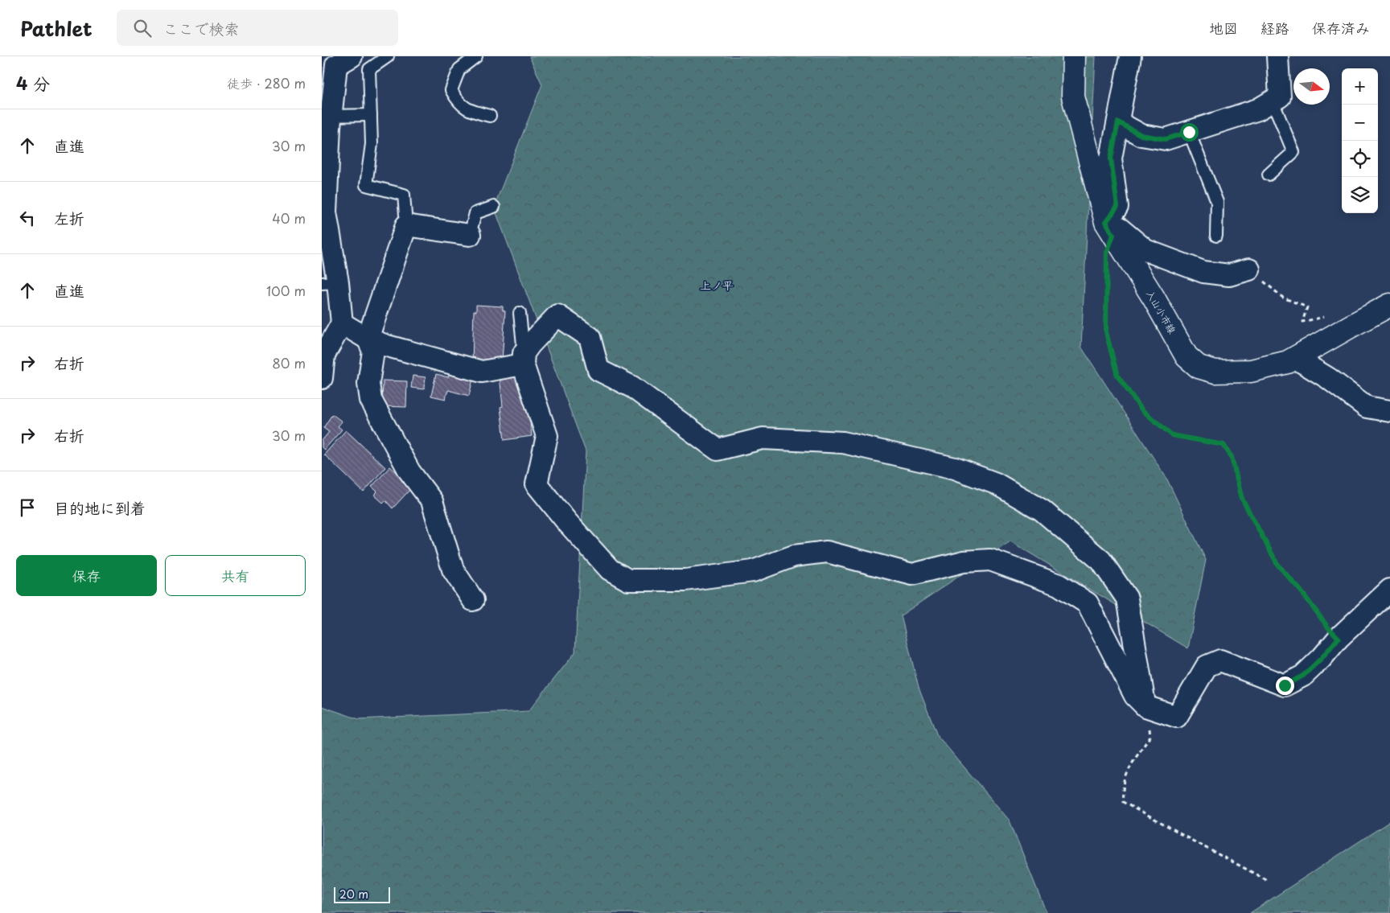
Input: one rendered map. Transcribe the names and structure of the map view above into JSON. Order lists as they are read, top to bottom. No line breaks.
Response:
{"streets":{"main road":["入山小市線"]},"districts":["上ノ平"],"scale_bar":"20 m","north":"right","page":{"header":"Pathlet","search":"ここで検索","nav":["地図","経路","保存済み"],"heading":["4 分","徒歩 · 280 m"],"map_buttons":["+","−"],"list":[["直進","30 m"],["左折","40 m"],["直進","100 m"],["右折","80 m"],["右折","30 m"],"目的地に到着"],"buttons":["保存","共有"],"scale":"20 m"}}
